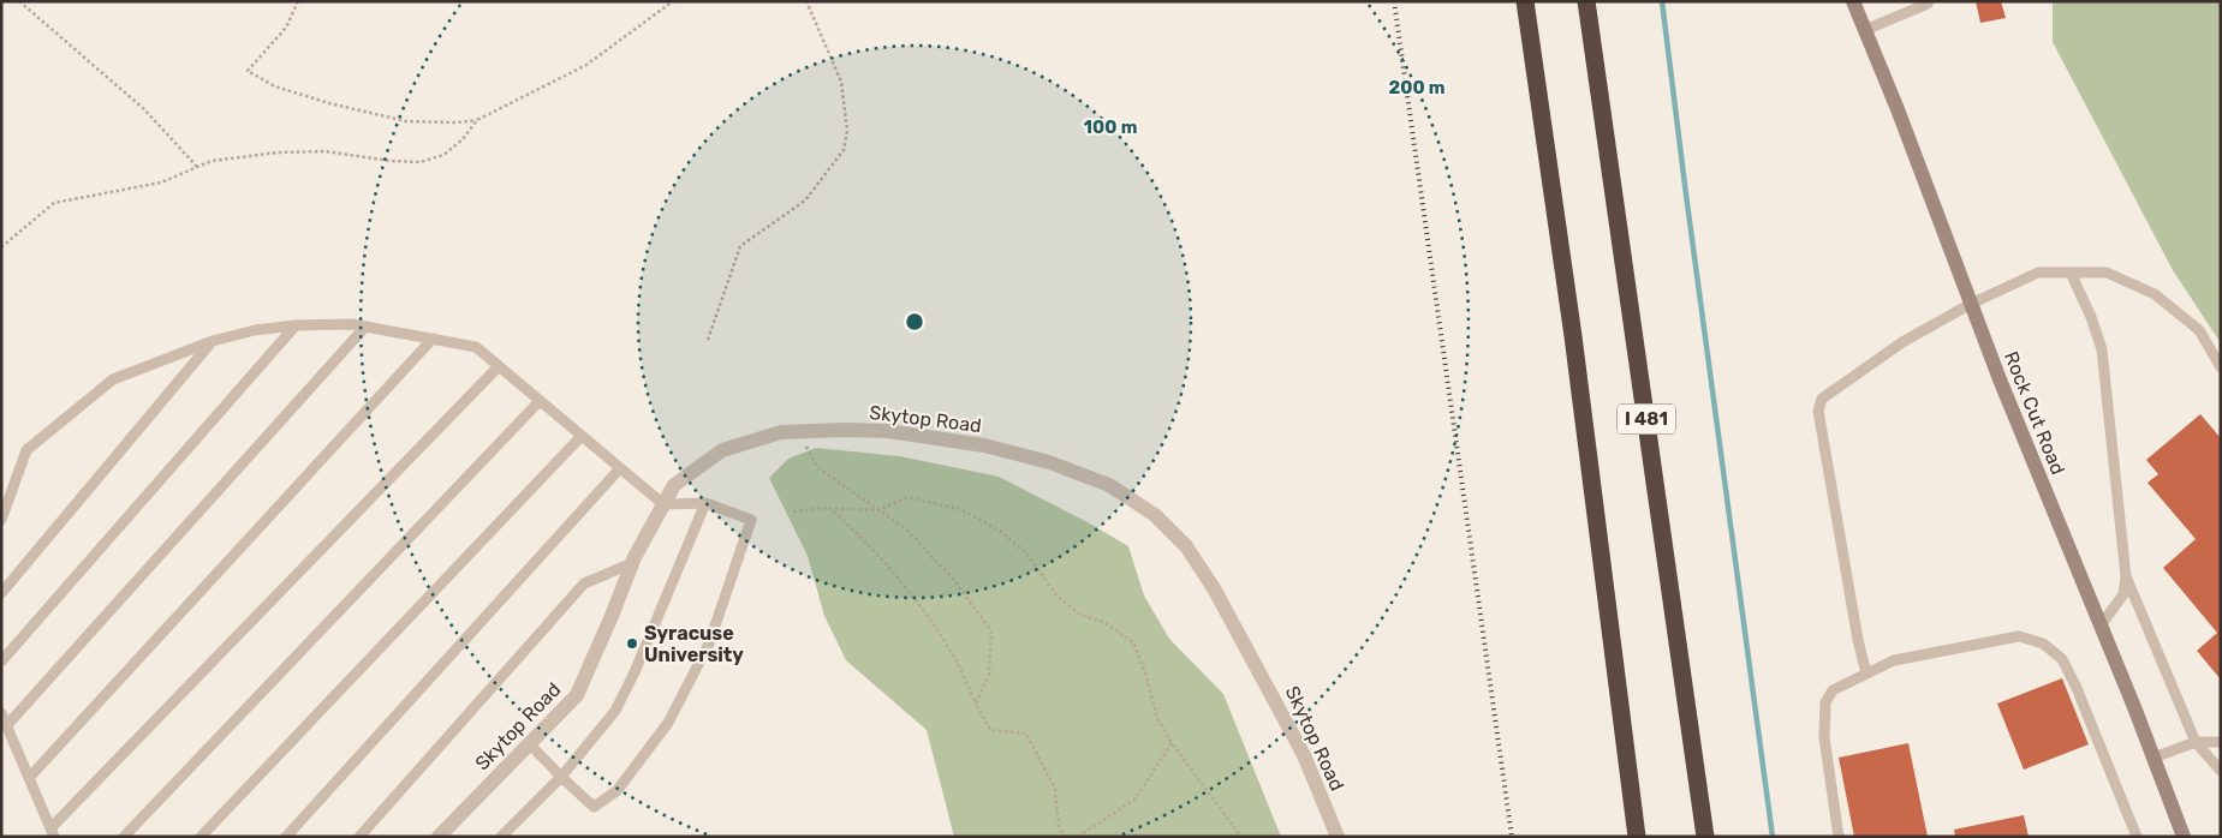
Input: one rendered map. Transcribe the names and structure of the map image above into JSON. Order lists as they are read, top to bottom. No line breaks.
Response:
{"streets":{"highway":["I 481"],"street":["Rock Cut Road","Skytop Road"]},"places":["Syracuse University"],"rings":["200 m","100 m"]}
